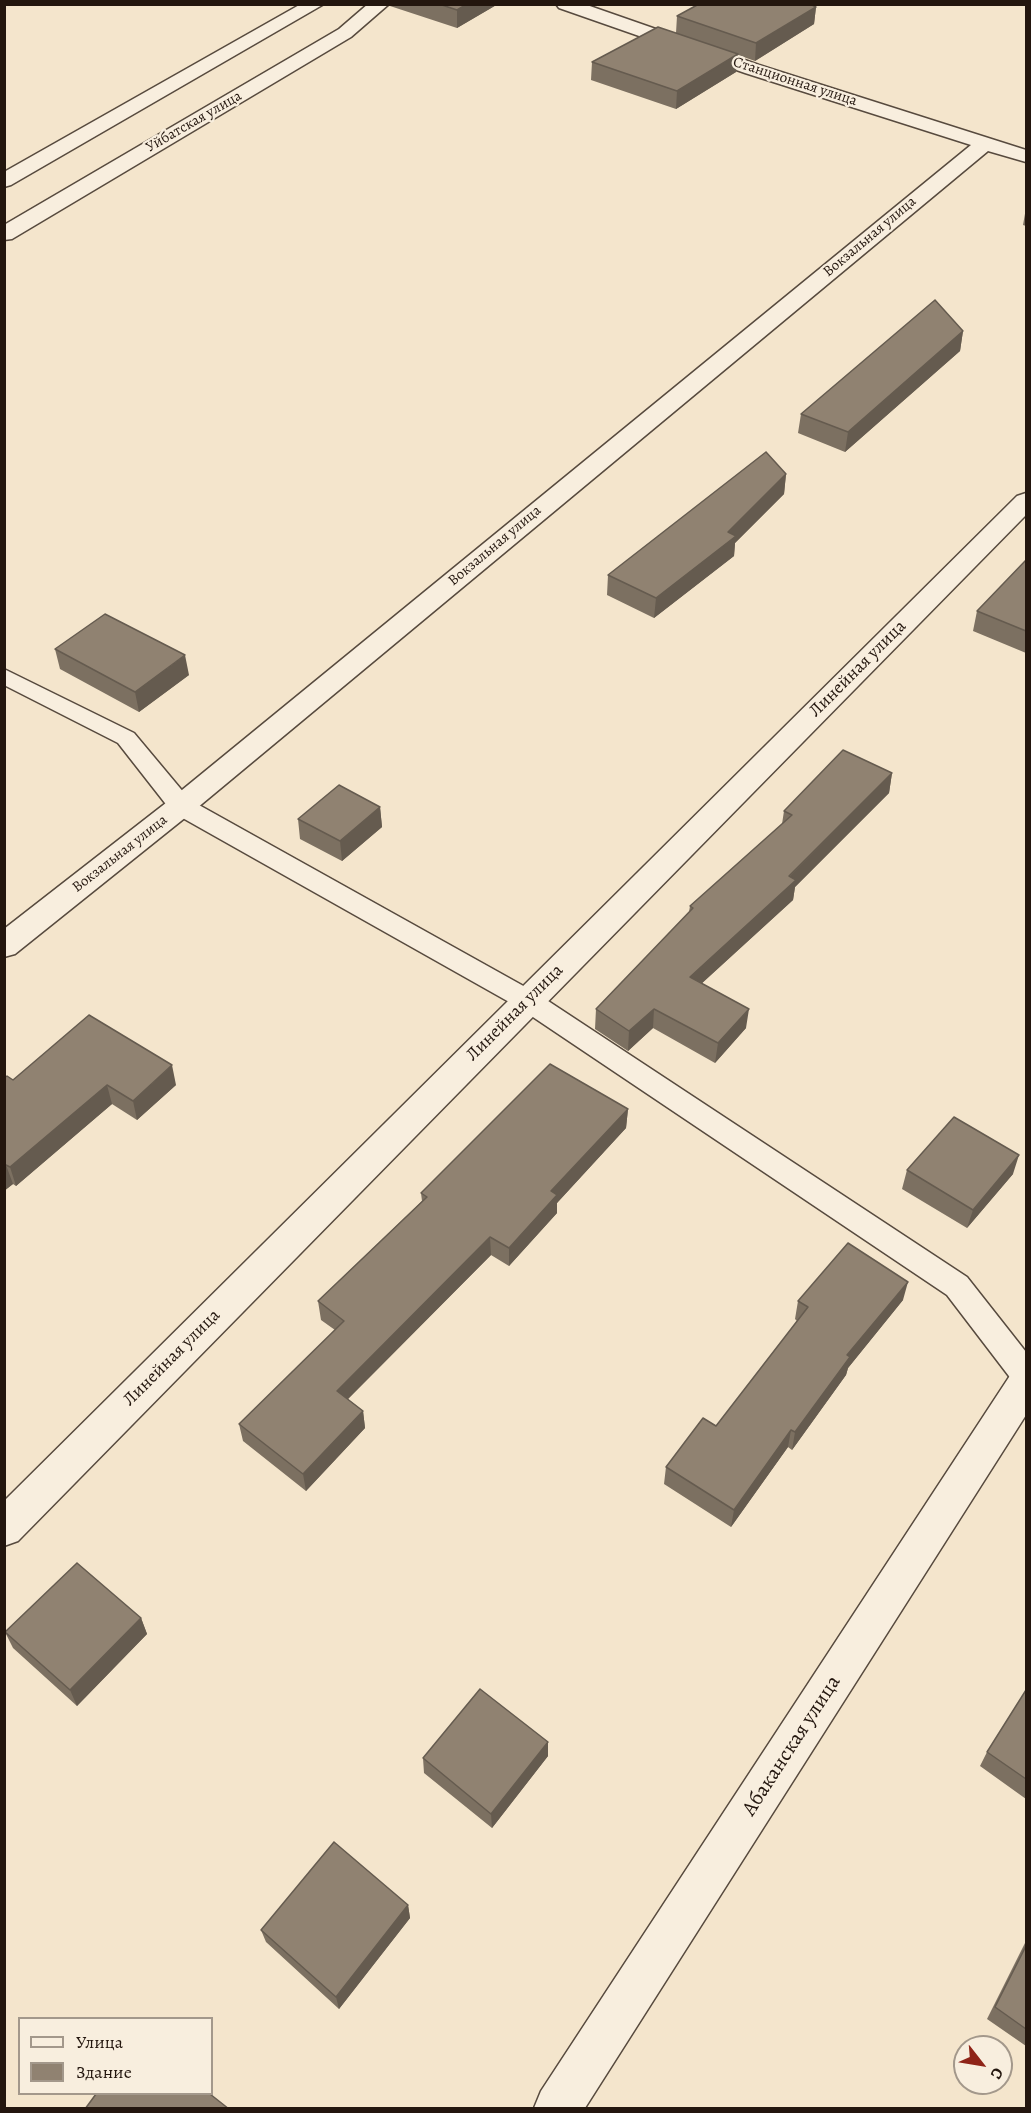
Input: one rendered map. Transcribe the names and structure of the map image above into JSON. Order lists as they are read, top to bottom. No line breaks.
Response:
{"streets":{"street":["Станционная улица","Уйбатская улица","Вокзальная улица","Линейная улица","Абаканская улица"]},"crossings":[["Станционная улица","Вокзальная улица"]],"legend":["Улица","Здание"],"north":"bottom right"}
